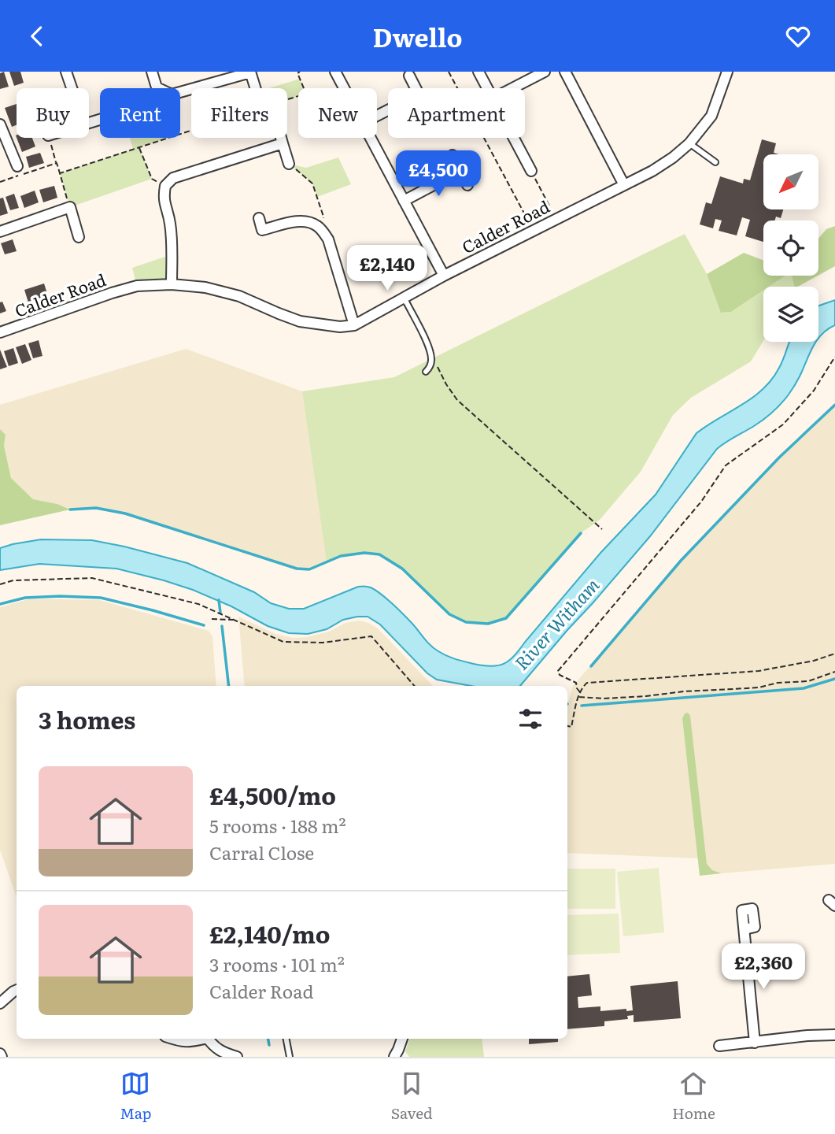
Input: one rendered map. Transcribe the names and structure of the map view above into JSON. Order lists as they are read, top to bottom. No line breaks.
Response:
{"streets":{"street":["Calder Road"]},"water":["River Witham"],"north":"bottom left","page":{"header":"Dwello","chip":["Buy","Rent","Filters","New","Apartment"],"price":["£4,500","£2,140","£2,360"],"heading":"3 homes","list":[{"name":"£4,500/mo","note":"5 rooms · 188 m² · Carral Close"},{"name":"£2,140/mo","note":"3 rooms · 101 m² · Calder Road"}],"tabs":["Map","Saved","Home"]}}
